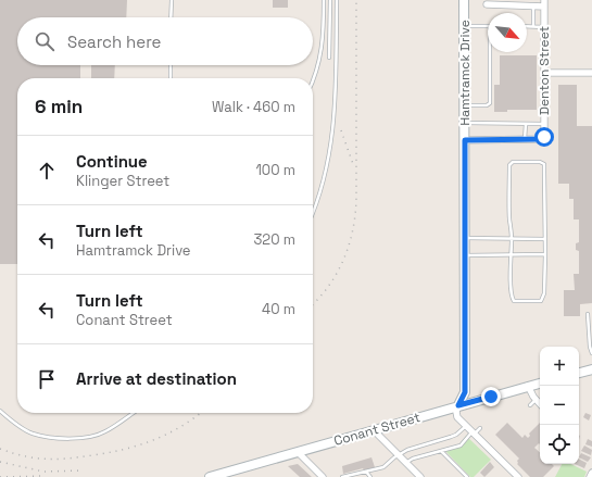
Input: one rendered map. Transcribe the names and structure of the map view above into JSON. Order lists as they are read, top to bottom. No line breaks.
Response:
{"streets":{"street":["Denton Street","Hamtramck Drive","Conant Street"]},"crossings":[["Hamtramck Drive","Conant Street"]],"north":"bottom right","page":{"search":"Search here","heading":["6 min","Walk · 460 m"],"list":[["Continue","Klinger Street","100 m"],["Turn left","Hamtramck Drive","320 m"],["Turn left","Conant Street","40 m"],"Arrive at destination"],"map_buttons":["+","−"]}}
